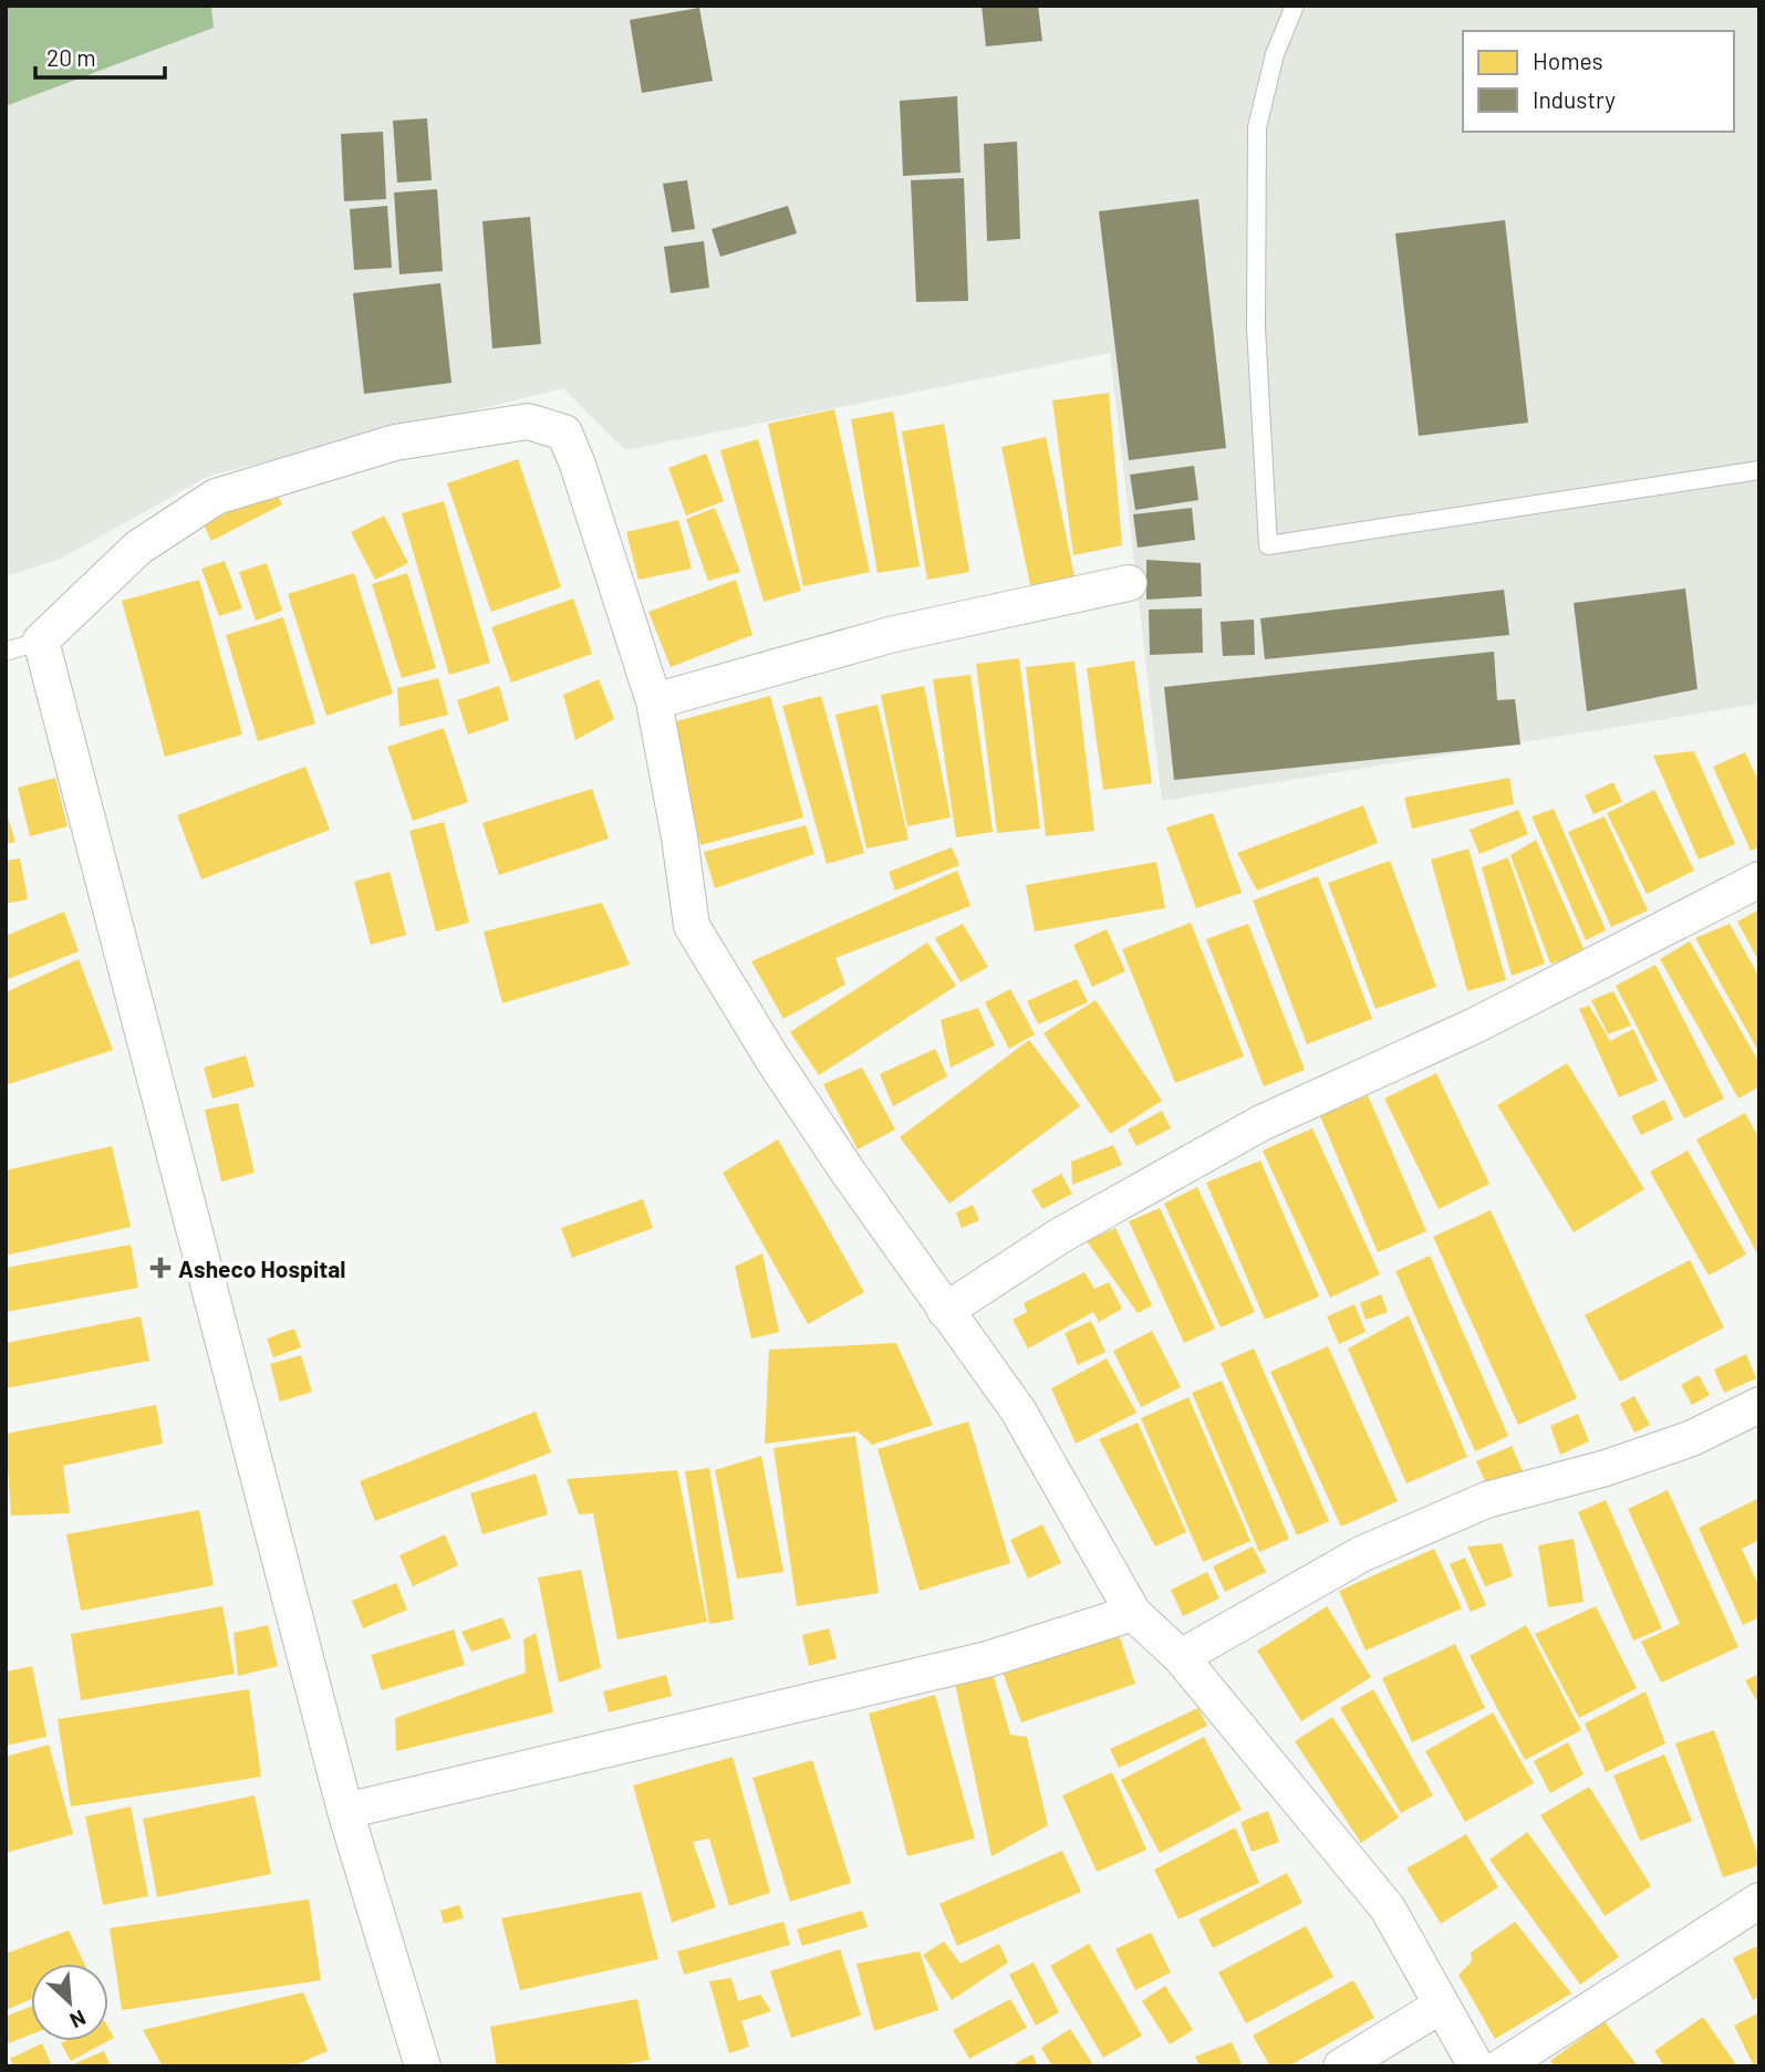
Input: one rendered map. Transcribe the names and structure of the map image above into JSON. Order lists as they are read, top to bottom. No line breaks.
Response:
{"places":{"health":["Asheco Hospital"]},"legend":["Homes","Industry"],"scale_bar":"20 m","north":"bottom right"}
